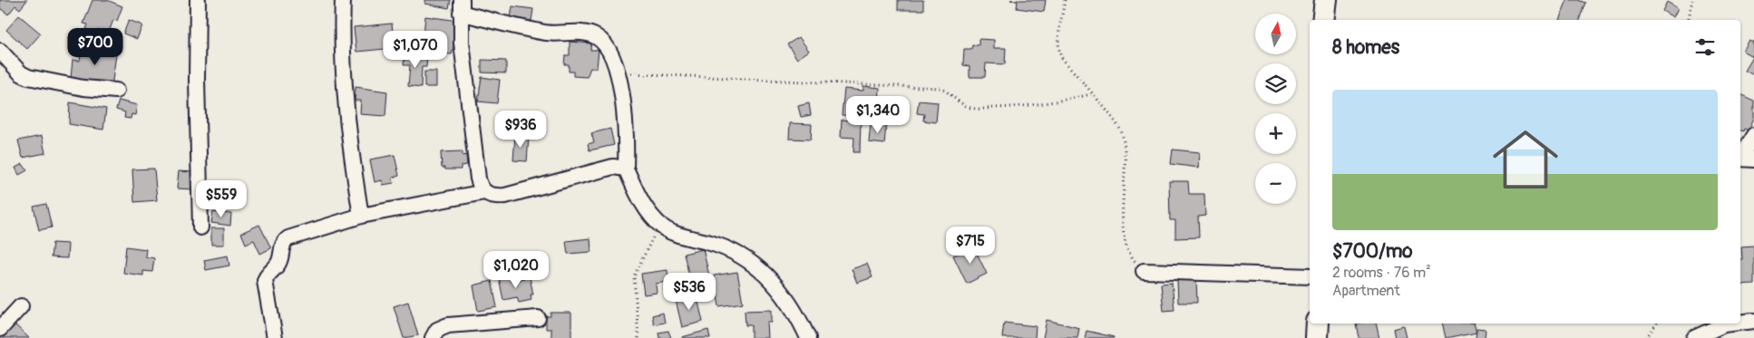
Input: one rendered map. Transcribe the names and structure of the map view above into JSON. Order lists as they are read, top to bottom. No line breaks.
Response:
{"north":"top","page":{"map_buttons":["+","−"],"heading":"8 homes","price":["$700","$1,070","$1,340","$936","$559","$715","$1,020","$536"],"list":[{"name":"$700/mo","note":"2 rooms · 76 m² · Apartment"}]}}
